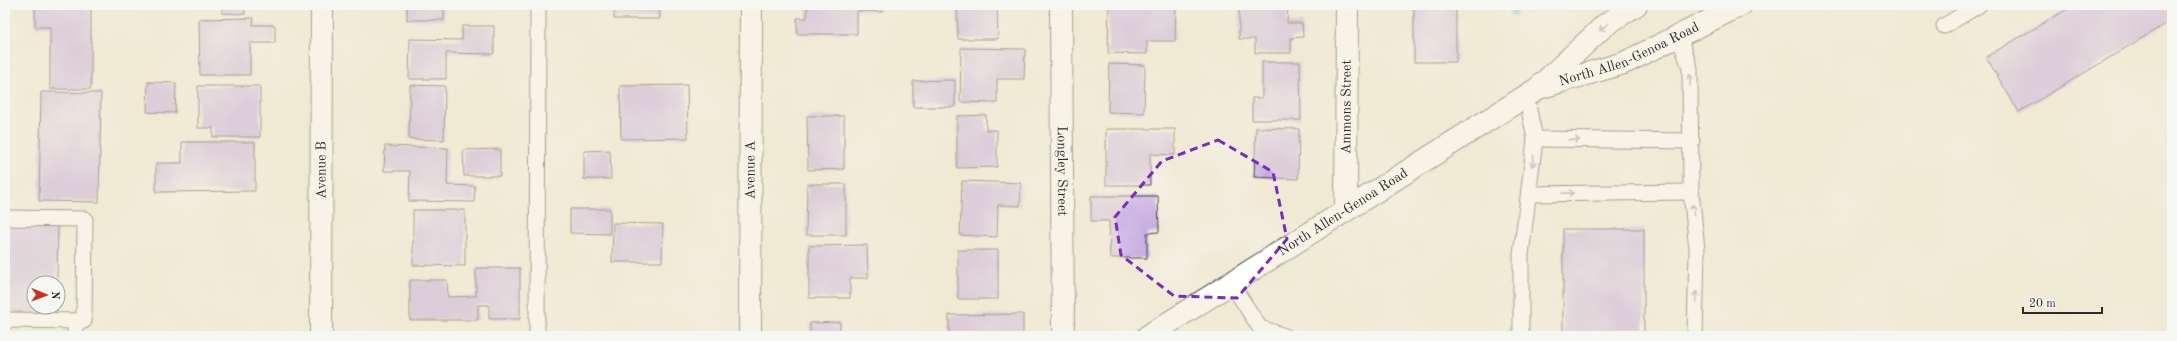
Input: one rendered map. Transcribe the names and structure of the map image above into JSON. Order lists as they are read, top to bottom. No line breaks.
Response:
{"streets":{"street":["North Allen-Genoa Road","Ammons Street","Avenue B","Avenue A","Longley Street"]},"crossings":[["North Allen-Genoa Road","Ammons Street"]],"scale_bar":"20 m","north":"right"}
